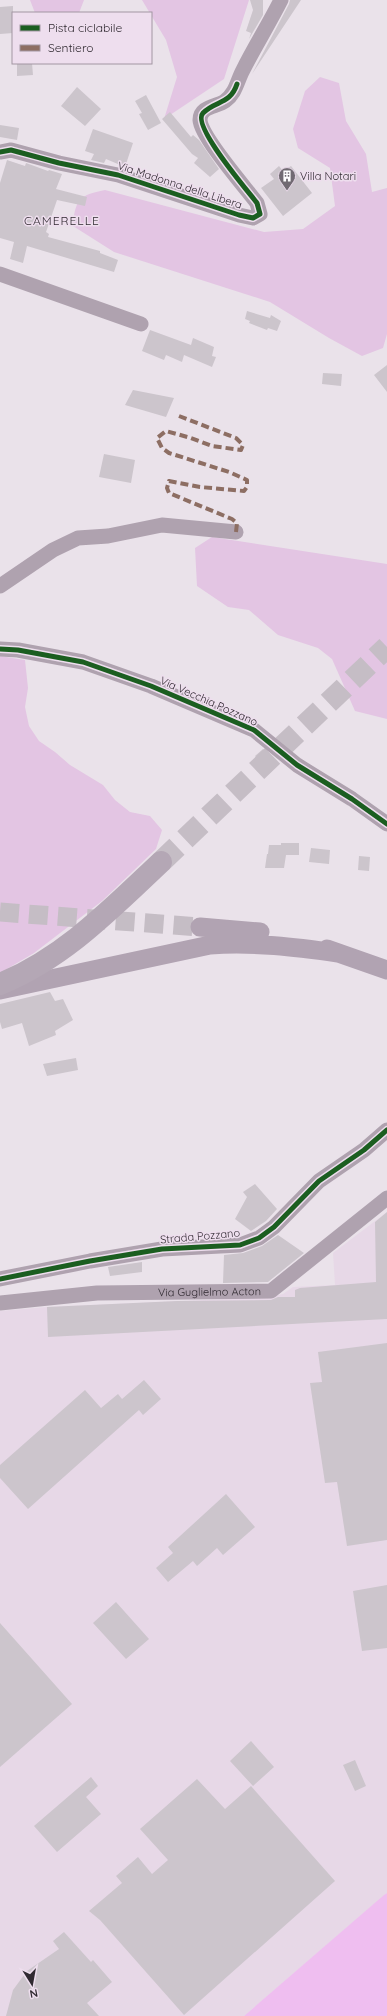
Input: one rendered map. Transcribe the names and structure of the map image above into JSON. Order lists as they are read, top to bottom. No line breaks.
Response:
{"streets":{"street":["Via Madonna della Libera","Via Vecchia Pozzano","Strada Pozzano","Via Guglielmo Acton"]},"districts":["CAMERELLE"],"places":{"building":["Villa Notari"]},"legend":["Pista ciclabile","Sentiero"],"north":"bottom"}
